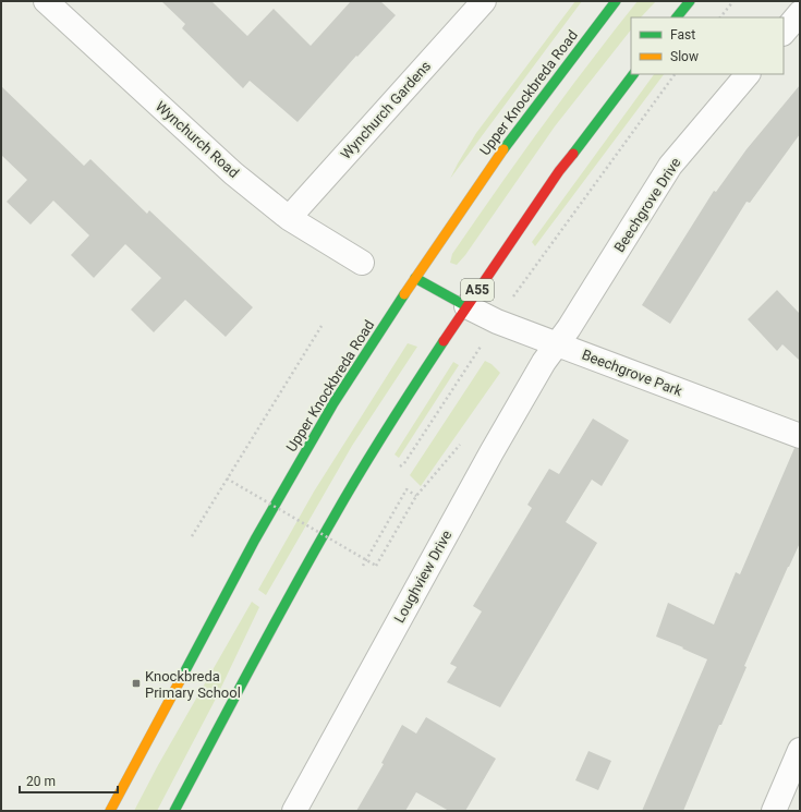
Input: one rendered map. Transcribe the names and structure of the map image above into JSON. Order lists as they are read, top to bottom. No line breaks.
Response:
{"streets":{"highway":["Upper Knockbreda Road","A55"],"street":["Wynchurch Gardens","Wynchurch Road","Beechgrove Drive","Beechgrove Park","Loughview Drive"]},"crossings":[["Wynchurch Gardens","Wynchurch Road"],["Beechgrove Drive","Beechgrove Park"],["Beechgrove Drive","Loughview Drive"],["A55","Beechgrove Park"],["Beechgrove Park","Loughview Drive"]],"places":{"transit":["Knockbreda Primary School"]},"legend":["Fast","Slow"],"scale_bar":"20 m"}
